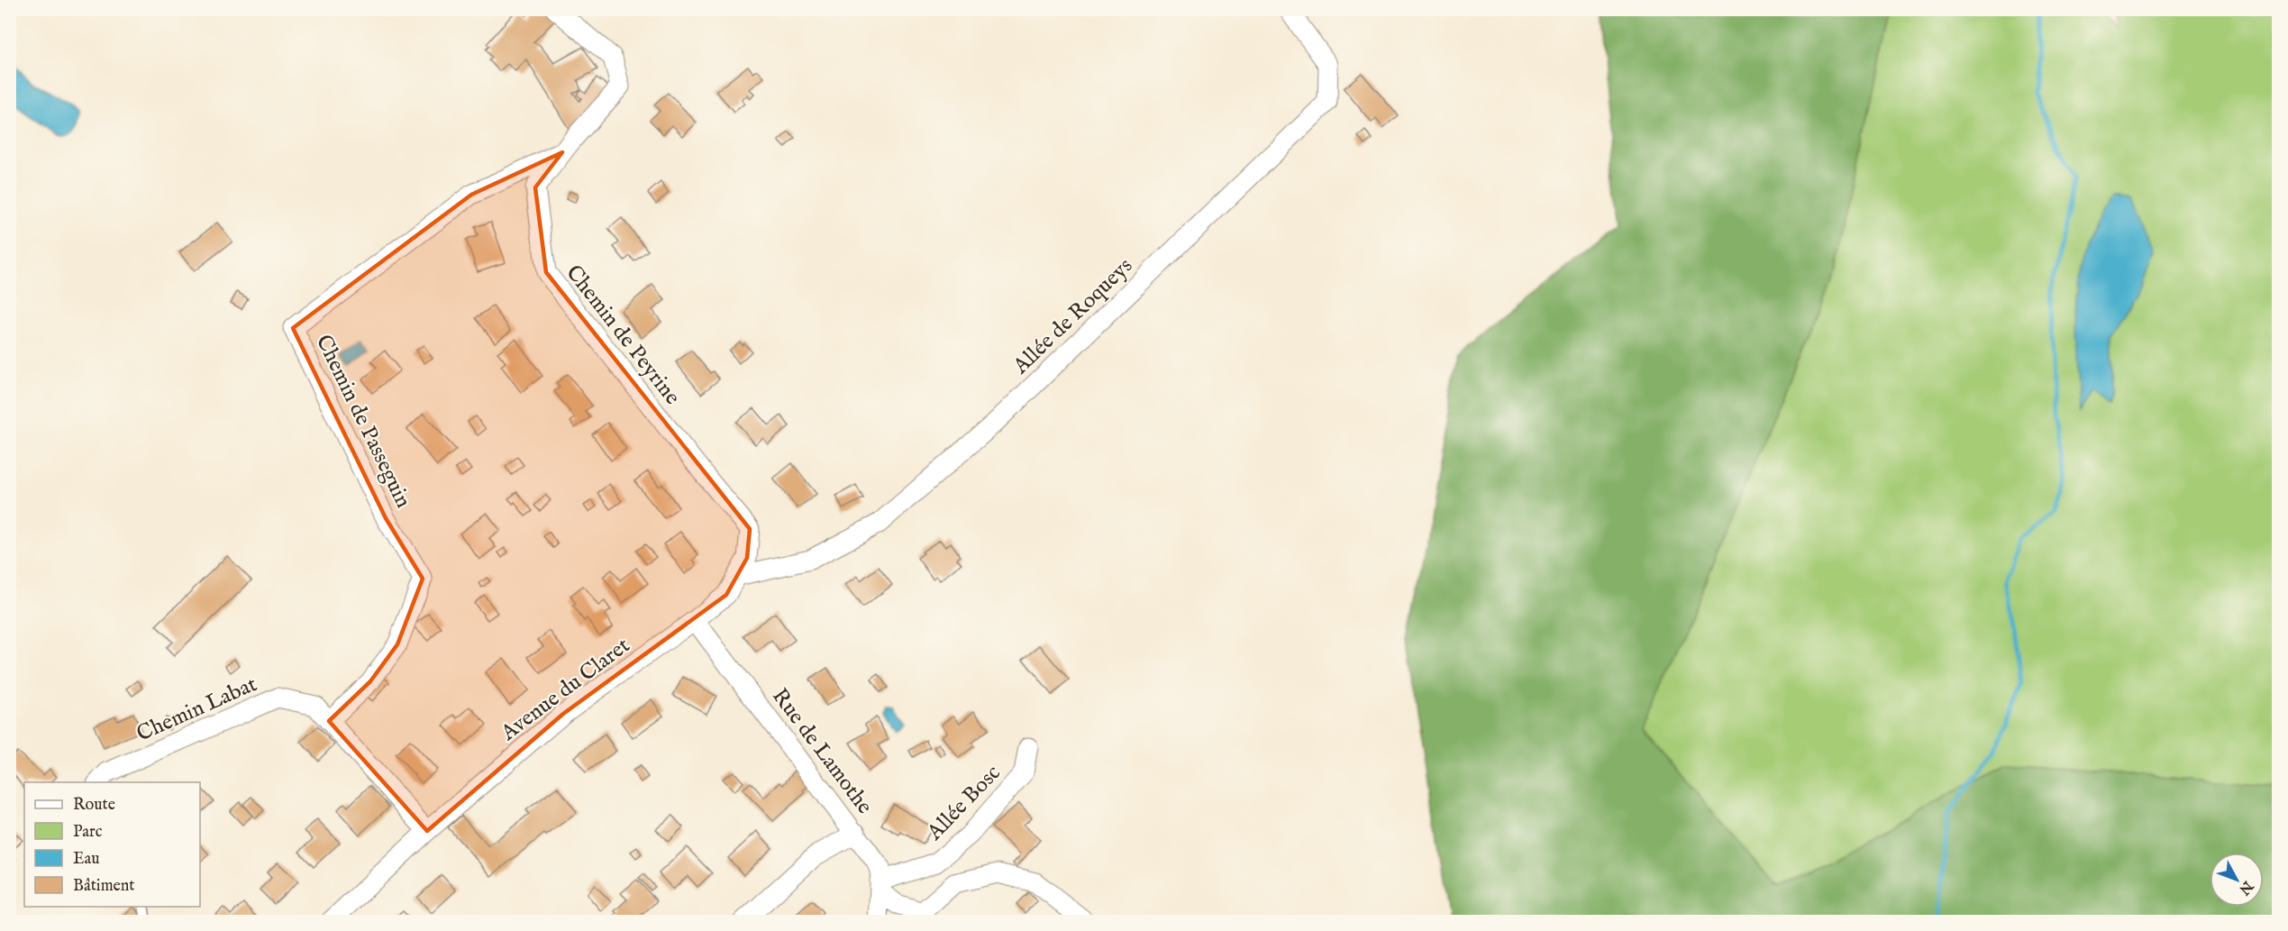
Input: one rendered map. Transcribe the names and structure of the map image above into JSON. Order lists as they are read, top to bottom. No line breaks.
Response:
{"streets":{"street":["Allée de Roqueys","Chemin de Peyrine","Chemin de Passeguin","Avenue du Claret","Chemin Labat","Rue de Lamothe","Allée Bosc"]},"crossings":[["Allée de Roqueys","Avenue du Claret"],["Chemin de Peyrine","Chemin de Passeguin"],["Chemin de Peyrine","Avenue du Claret"],["Chemin de Passeguin","Chemin Labat"],["Avenue du Claret","Chemin Labat"],["Avenue du Claret","Rue de Lamothe"],["Rue de Lamothe","Allée Bosc"]],"legend":["Route","Parc","Eau","Bâtiment"],"north":"bottom right"}
